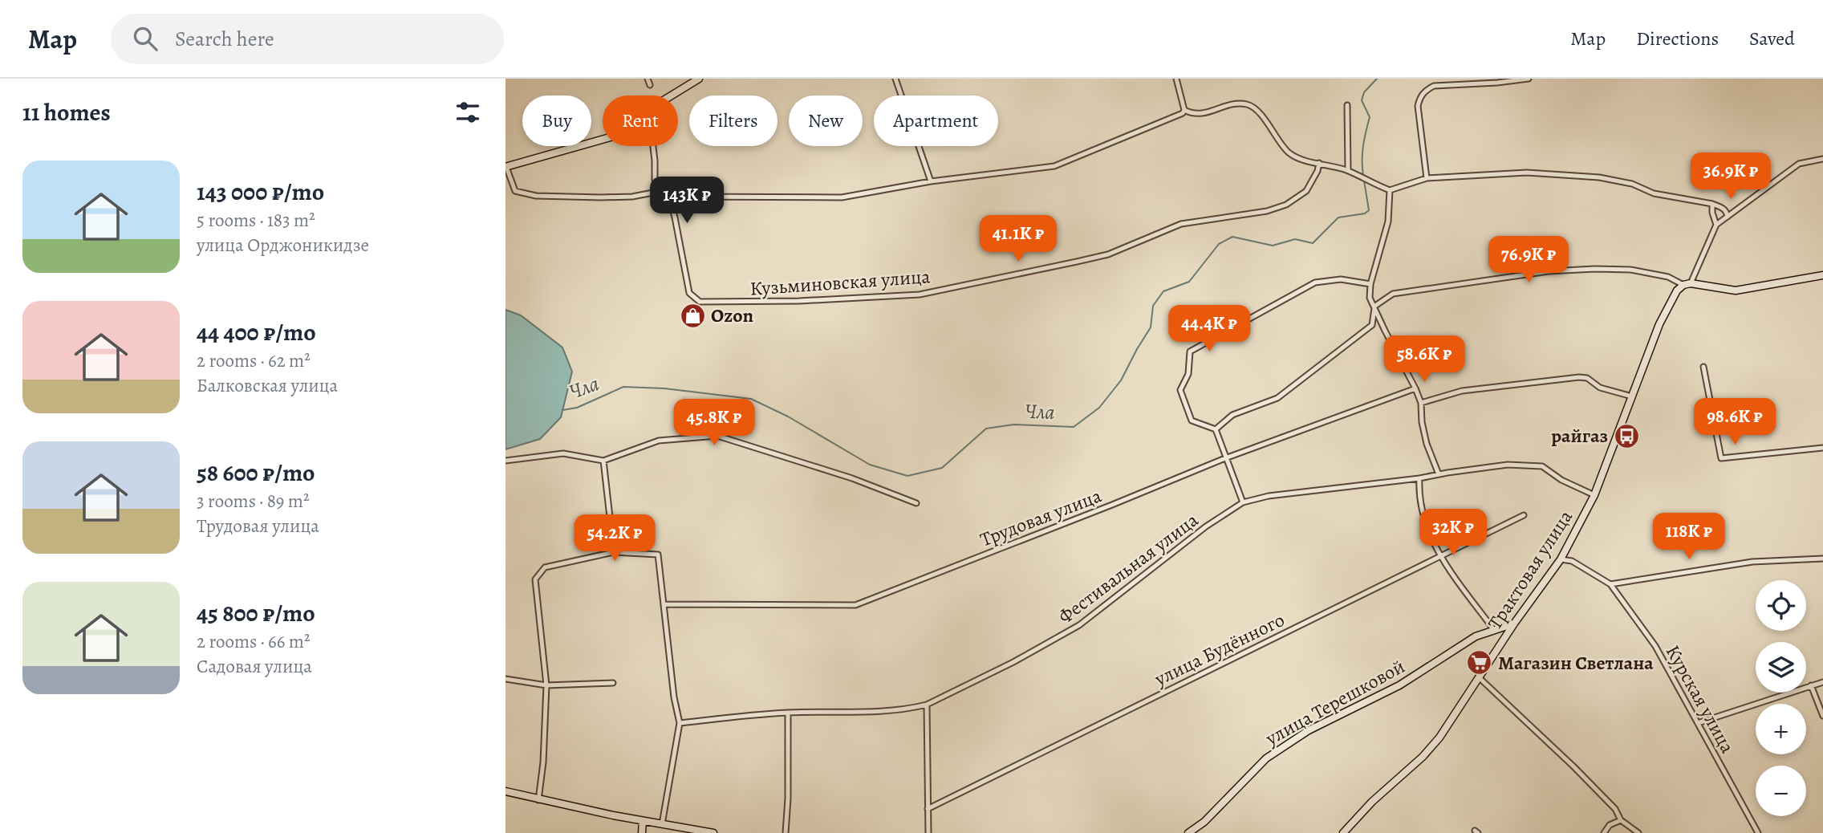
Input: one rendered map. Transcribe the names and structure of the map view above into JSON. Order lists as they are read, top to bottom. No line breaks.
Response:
{"streets":{"street":["Кузьминовская улица","Трудовая улица","Фестивальная улица","Трактовая улица","улица Будённого","Курская улица","улица Терешковой"]},"crossings":[["Фестивальная улица","Трактовая улица"],["Трактовая улица","улица Терешковой"]],"water":["Чла"],"places":{"shop":["Ozon"],"bus stop":["райгаз"],"supermarket":["Магазин Светлана"]},"page":{"header":"Map","search":"Search here","nav":["Map","Directions","Saved"],"heading":"11 homes","chip":["Buy","Rent","Filters","New","Apartment"],"list":[{"name":"143 000 ₽/mo","note":"5 rooms · 183 m² · улица Орджоникидзе"},{"name":"44 400 ₽/mo","note":"2 rooms · 62 m² · Балковская улица"},{"name":"58 600 ₽/mo","note":"3 rooms · 89 m² · Трудовая улица"},{"name":"45 800 ₽/mo","note":"2 rooms · 66 m² · Садовая улица"}],"price":["36.9K ₽","143K ₽","41.1K ₽","76.9K ₽","44.4K ₽","58.6K ₽","98.6K ₽","45.8K ₽","32K ₽","118K ₽","54.2K ₽"],"map_buttons":["+","−"]}}
